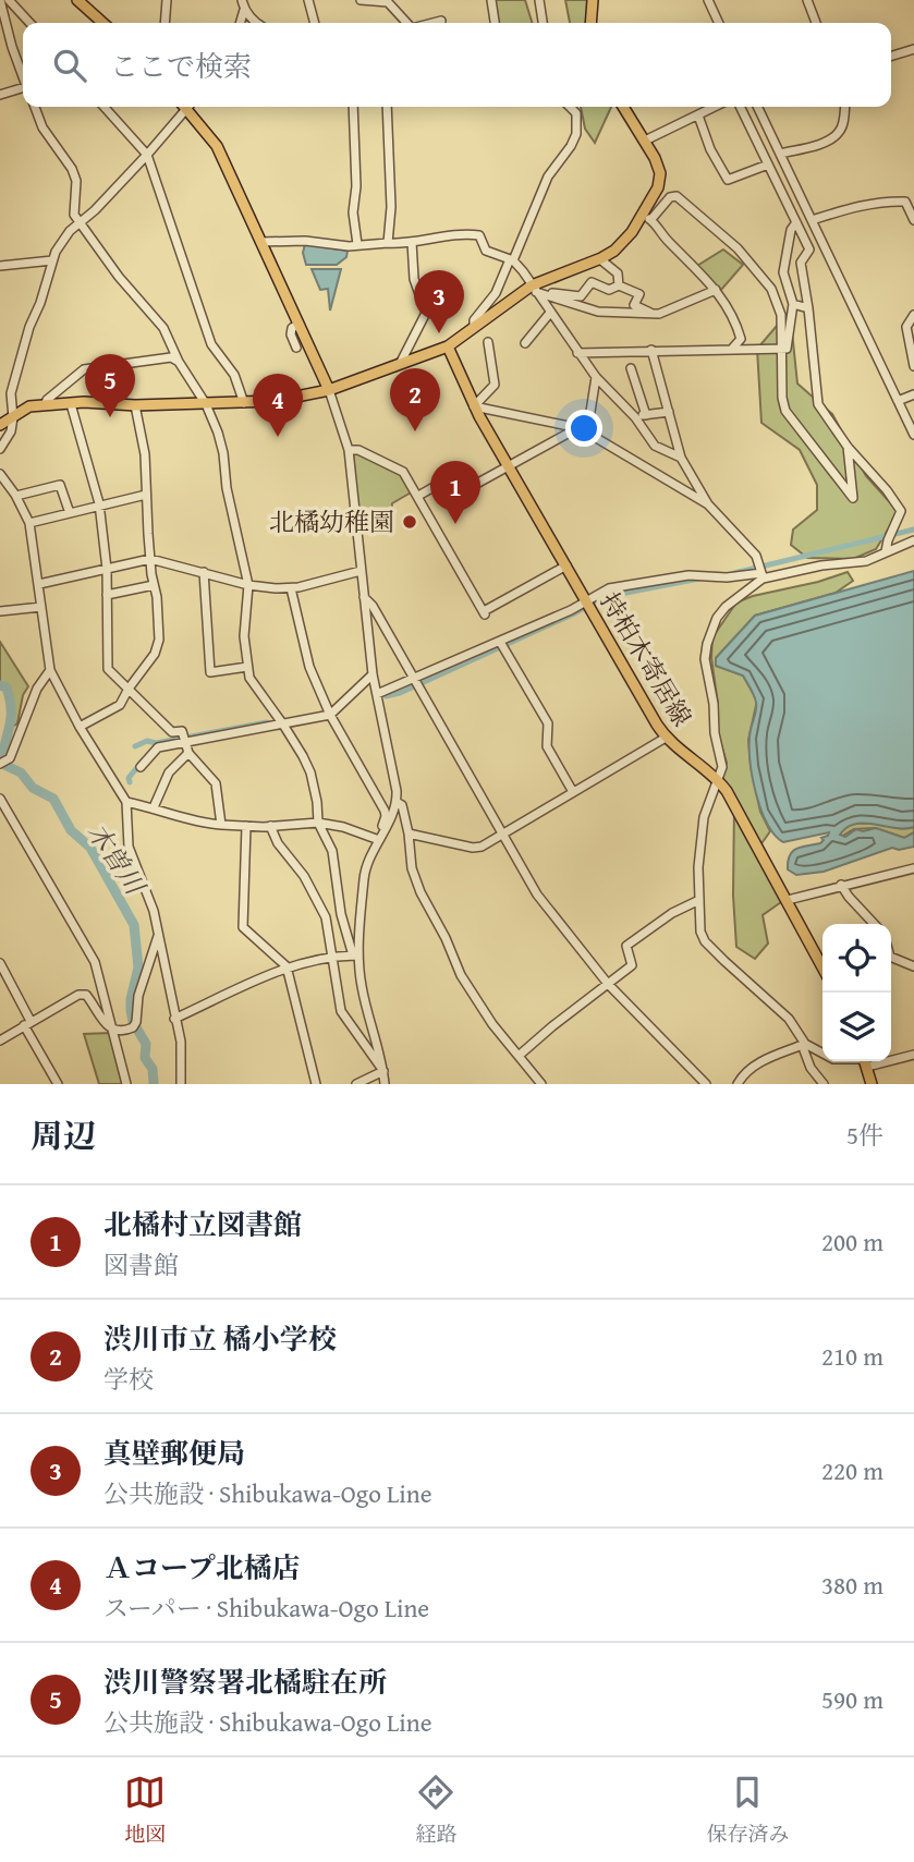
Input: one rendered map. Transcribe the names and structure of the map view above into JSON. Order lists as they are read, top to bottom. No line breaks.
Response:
{"streets":{"main road":["持柏木寄居線"]},"water":["木曽川"],"places":["北橘幼稚園"],"page":{"search":"ここで検索","pins":["3","5","2","4","1"],"heading":["周辺","5件"],"list":[{"mark":"1","name":"北橘村立図書館","note":"図書館","value":"200 m"},{"mark":"2","name":"渋川市立 橘小学校","note":"学校","value":"210 m"},{"mark":"3","name":"真壁郵便局","note":"公共施設 · Shibukawa-Ogo Line","value":"220 m"},{"mark":"4","name":"Ａコープ北橘店","note":"スーパー · Shibukawa-Ogo Line","value":"380 m"},{"mark":"5","name":"渋川警察署北橘駐在所","note":"公共施設 · Shibukawa-Ogo Line","value":"590 m"}],"nav":["地図","経路","保存済み"]}}
